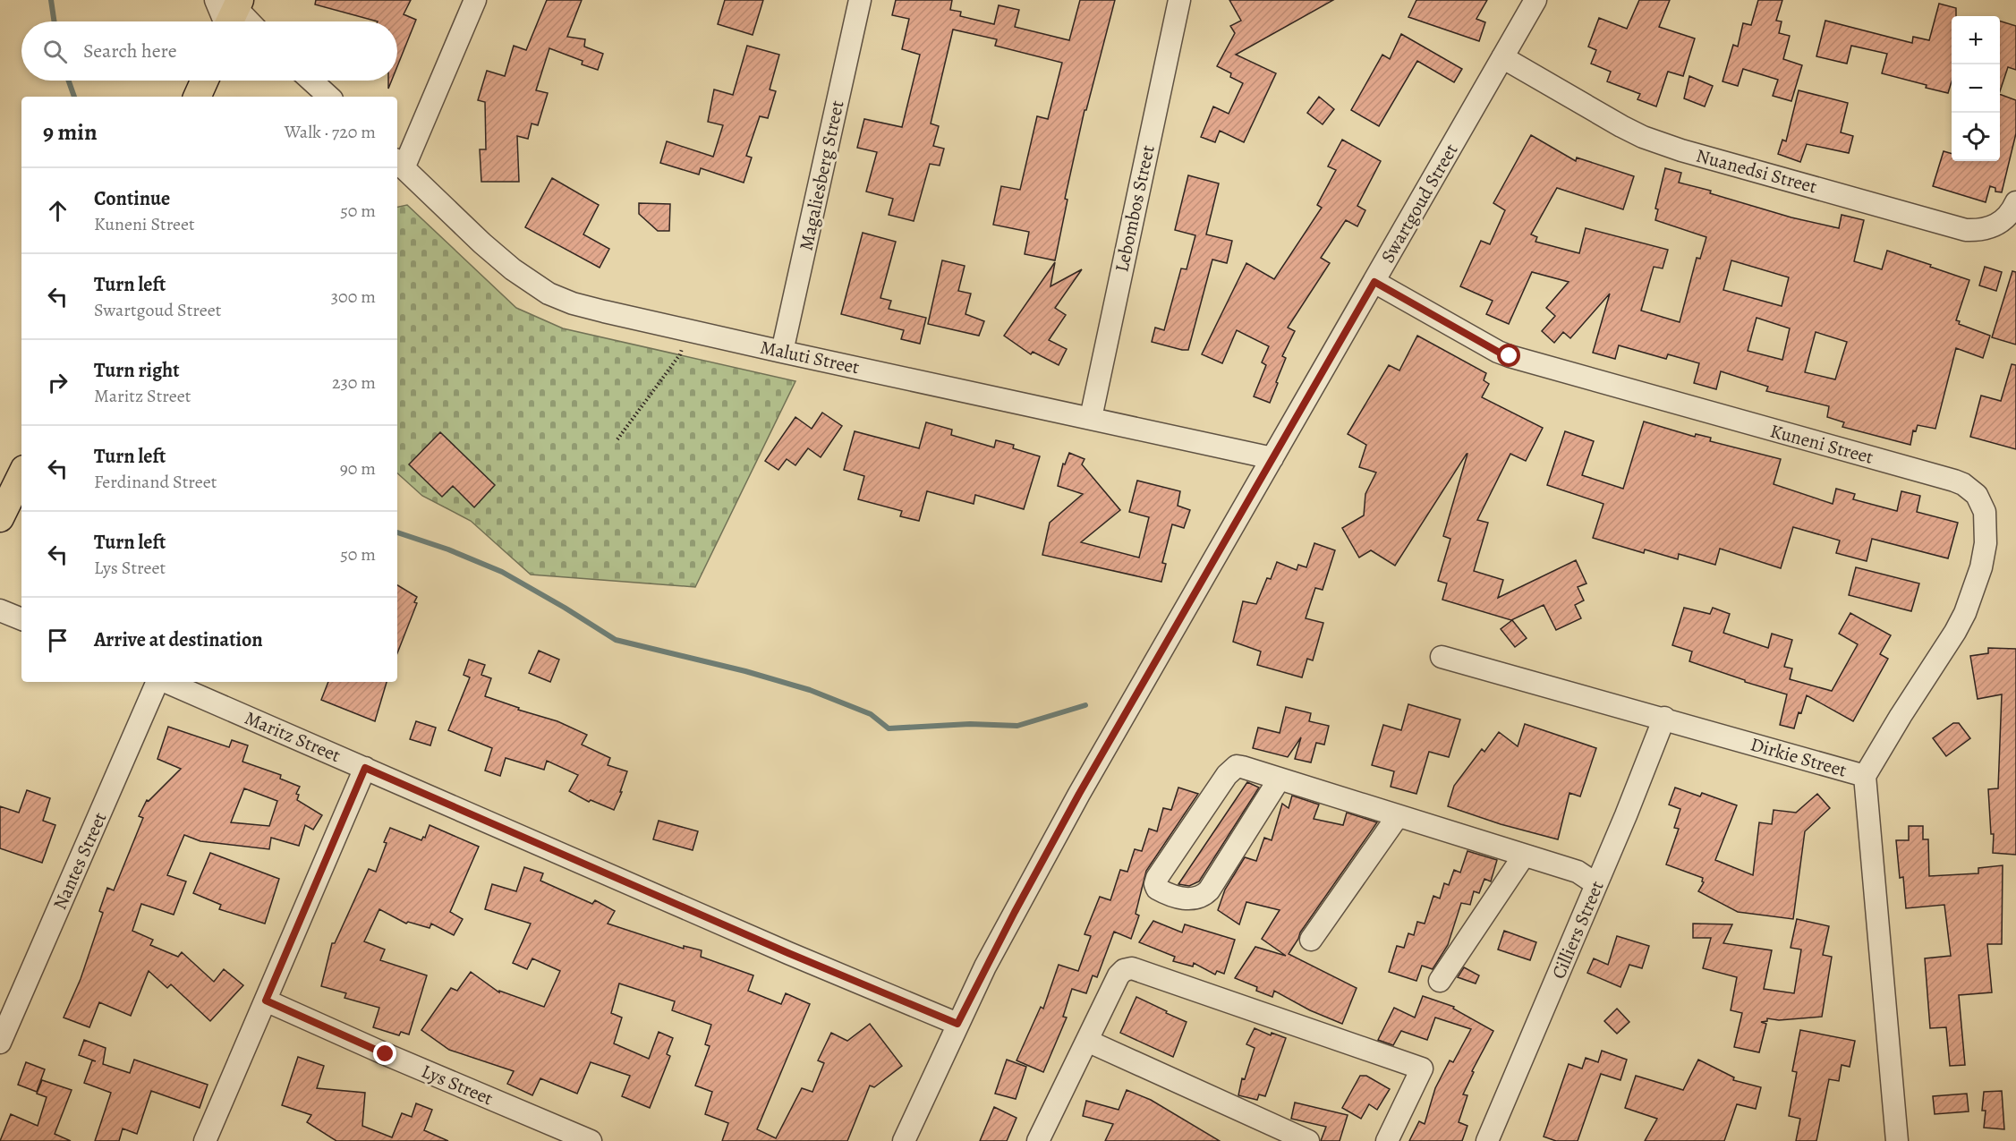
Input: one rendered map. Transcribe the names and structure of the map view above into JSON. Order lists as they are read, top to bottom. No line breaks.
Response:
{"streets":{"street":["Nuanedsi Street","Magaliesberg Street","Swartgoud Street","Lebombos Street","Maluti Street","Kuneni Street","Maritz Street","Dirkie Street","Nantes Street","Cilliers Street","Lys Street"]},"crossings":[["Nuanedsi Street","Swartgoud Street"],["Magaliesberg Street","Maluti Street"],["Swartgoud Street","Maluti Street"],["Swartgoud Street","Kuneni Street"],["Swartgoud Street","Maritz Street"],["Lebombos Street","Maluti Street"],["Kuneni Street","Dirkie Street"],["Dirkie Street","Cilliers Street"]],"page":{"map_buttons":["+","−"],"search":"Search here","heading":["9 min","Walk · 720 m"],"list":[["Continue","Kuneni Street","50 m"],["Turn left","Swartgoud Street","300 m"],["Turn right","Maritz Street","230 m"],["Turn left","Ferdinand Street","90 m"],["Turn left","Lys Street","50 m"],"Arrive at destination"]}}
